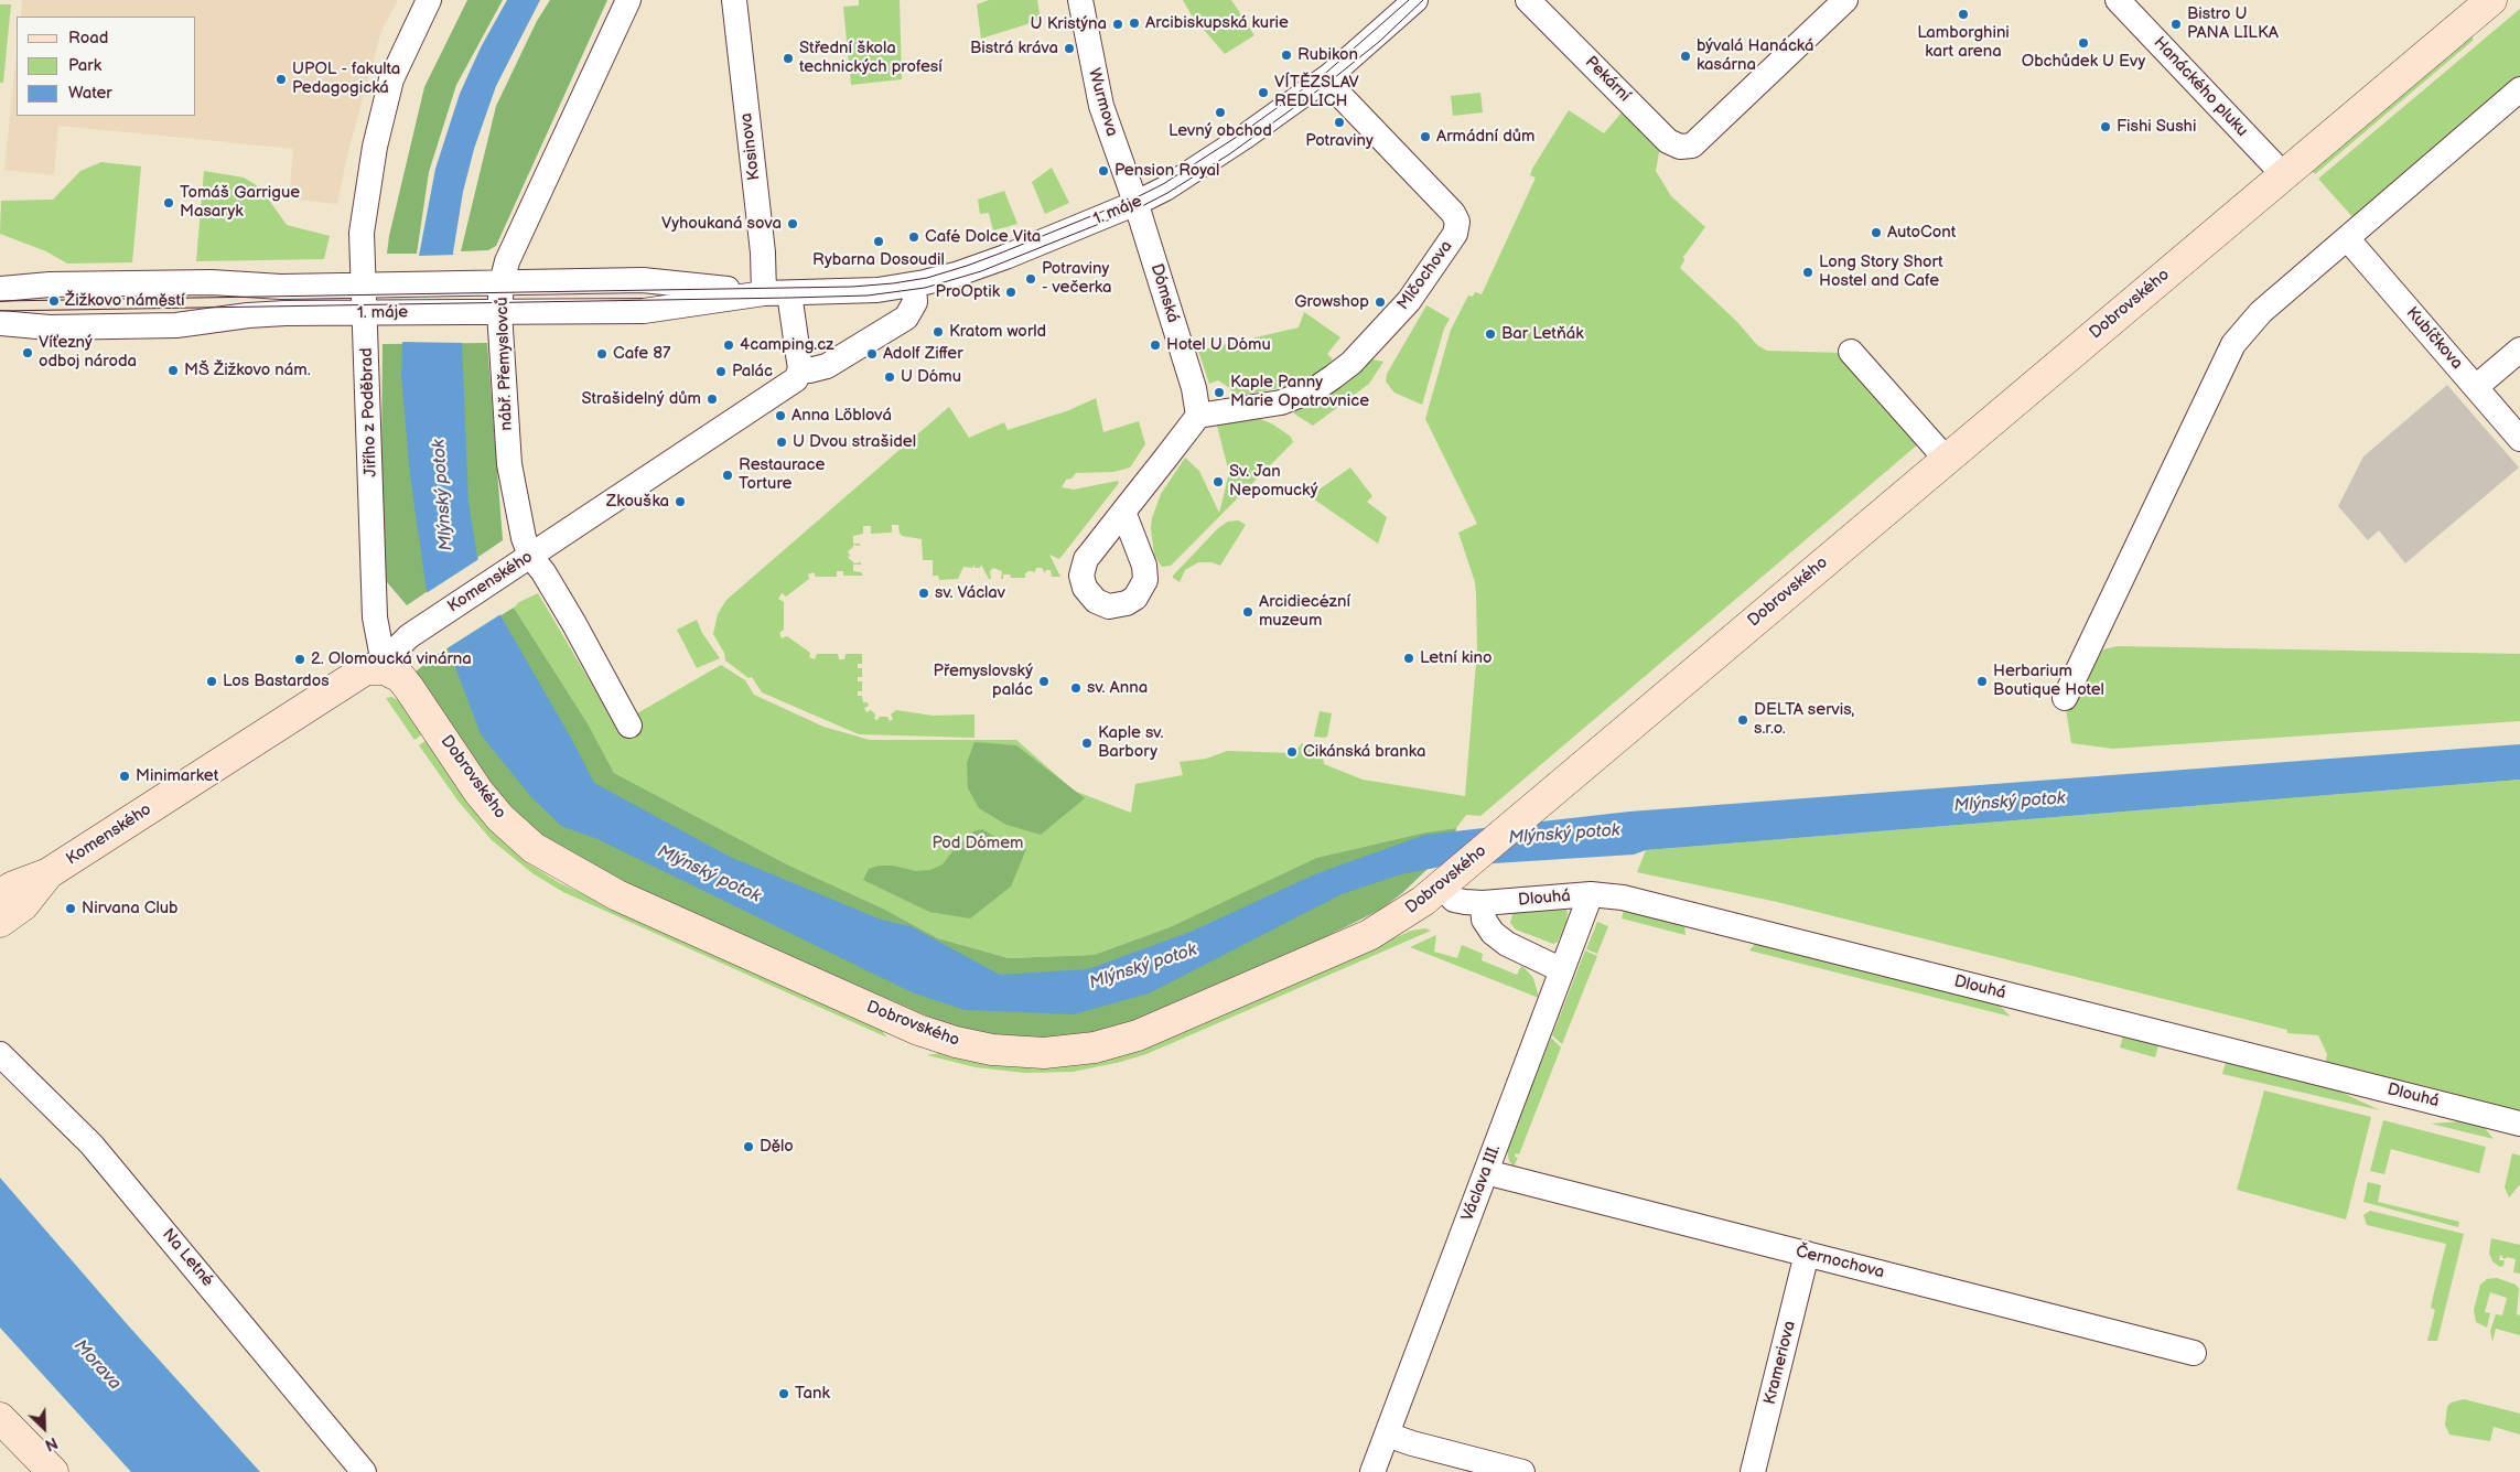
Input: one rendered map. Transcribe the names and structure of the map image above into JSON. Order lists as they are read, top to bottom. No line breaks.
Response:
{"streets":{"main road":["Dobrovského","Komenského"],"street":["Pekární","Hanáckého pluku","Wurmova","Kosinova","1. máje","Mlčochova","Dómská","Kubíčkova","nábř. Přemyslovců","Jiřího z Poděbrad","Dlouhá","Václava III.","Na Letné","Černochova","Krameriova"]},"crossings":[["Hanáckého pluku","Dobrovského"],["Wurmova","1. máje"],["Wurmova","Dómská"],["Kosinova","1. máje"],["1. máje","Mlčochova"],["1. máje","Dómská"],["1. máje","nábř. Přemyslovců"],["1. máje","Jiřího z Poděbrad"],["Mlčochova","Dómská"],["Dobrovského","Jiřího z Poděbrad"],["Dobrovského","Komenského"],["Dobrovského","Dlouhá"],["nábř. Přemyslovců","Komenského"],["Jiřího z Poděbrad","Komenského"],["Dlouhá","Václava III."],["Václava III.","Černochova"],["Černochova","Krameriova"]],"water":["Mlýnský potok","Morava"],"parks":["Pod Dómem"],"places":["Lamborghini kart arena","Arcibiskupská kurie","U Kristýna","Bistro U PANA LILKA","Obchůdek U Evy","Bistrá kráva","Rubikon","bývalá Hanácká kasárna","Střední škola technických profesí","UPOL - fakulta Pedagogická","VÍTĚZSLAV REDLICH","Levný obchod","Potraviny","Fishi Sushi","Armádní dům","Pension Royal","Tomáš Garrigue Masaryk","Vyhoukaná sova","AutoCont","Café Dolce Vita","Rybarna Dosoudil","Long Story Short Hostel and Cafe","Potraviny - večerka","ProOptik","Žižkovo náměstí","Growshop","Kratom world","Bar Letňák","4camping.cz","Hotel U Dómu","Víťezný odboj národa","Cafe 87","Adolf Ziffer","MŠ Žižkovo nám.","Palác","U Dómu","Kaple Panny Marie Opatrovnice","Strašidelný dům","Anna Löblová","U Dvou strašidel","Restaurace Torture","Sv. Jan Nepomucký","Zkouška","sv. Václav","Arcidiecézní muzeum","Letní kino","2. Olomoucká vinárna","Los Bastardos","Přemyslovský palác","Herbarium Boutique Hotel","sv. Anna","DELTA servis, s.r.o.","Kaple sv. Barbory","Cikánská branka","Minimarket","Nirvana Club","Dělo","Tank"],"legend":["Road","Park","Water"],"north":"bottom right"}
